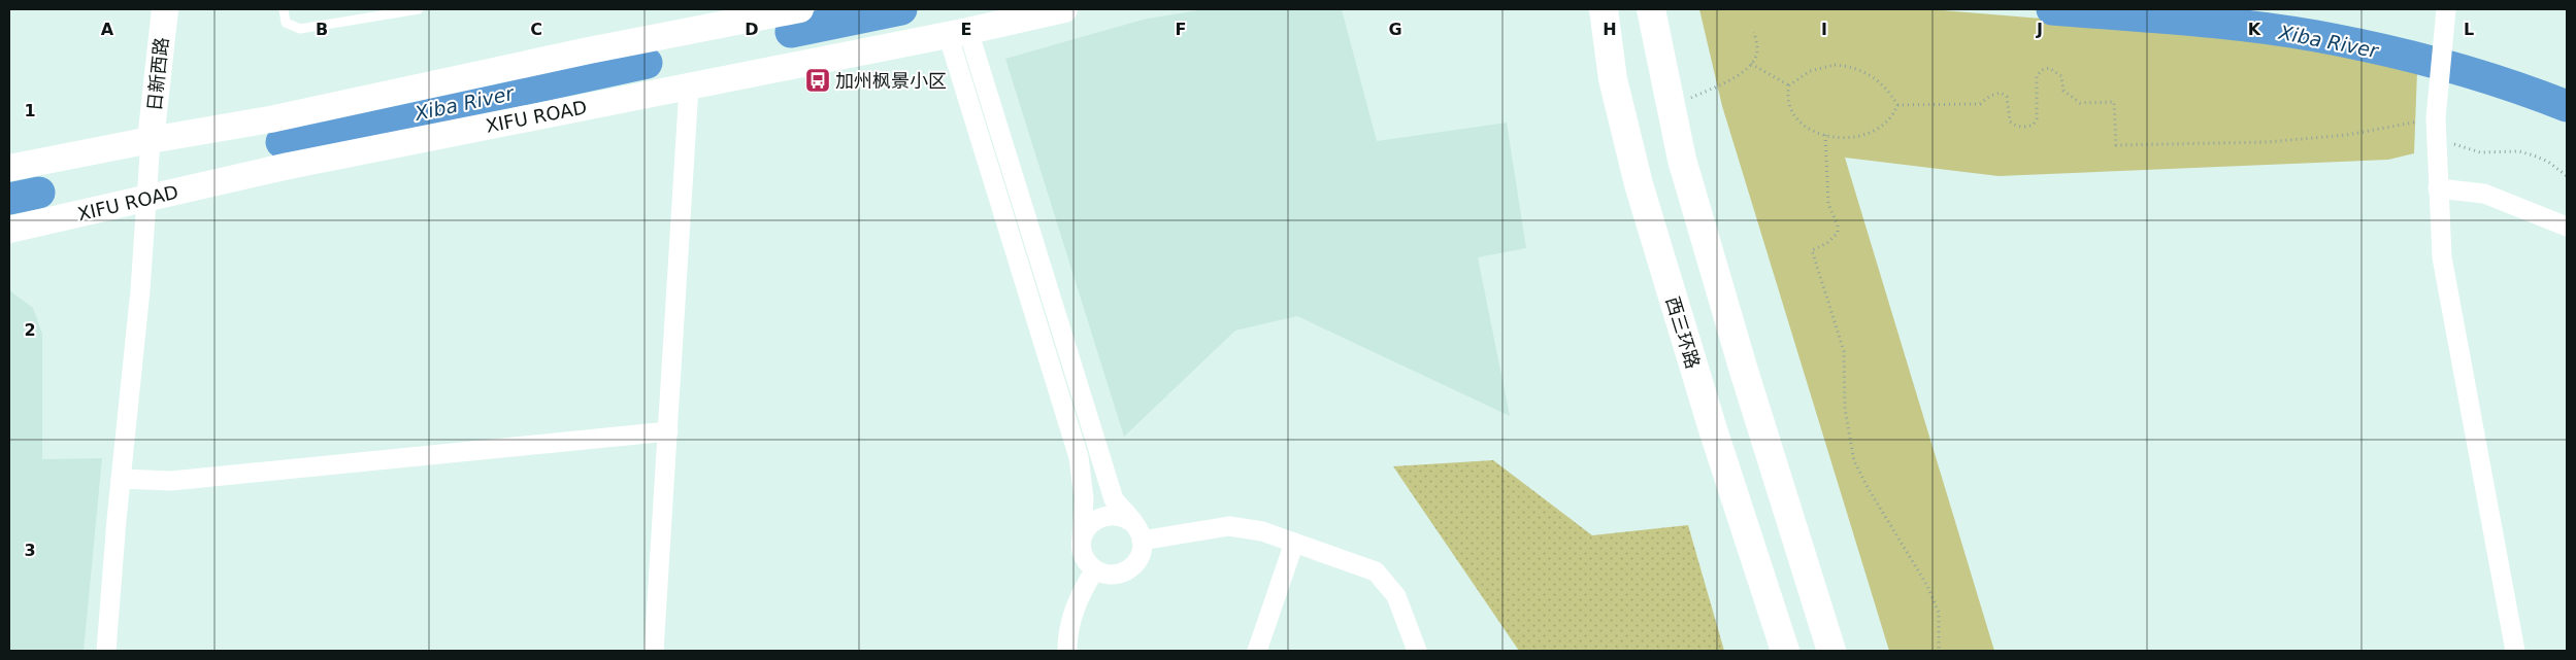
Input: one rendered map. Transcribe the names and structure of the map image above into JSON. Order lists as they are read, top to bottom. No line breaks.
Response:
{"streets":{"main road":["日新西路","XIFU ROAD","西三环路"]},"water":["Xiba River"],"places":{"bus stop":["加州枫景小区"]},"grid":{"columns":["A","B","C","D","E","F","G","H","I","J","K","L"],"rows":["1","2","3"]}}
